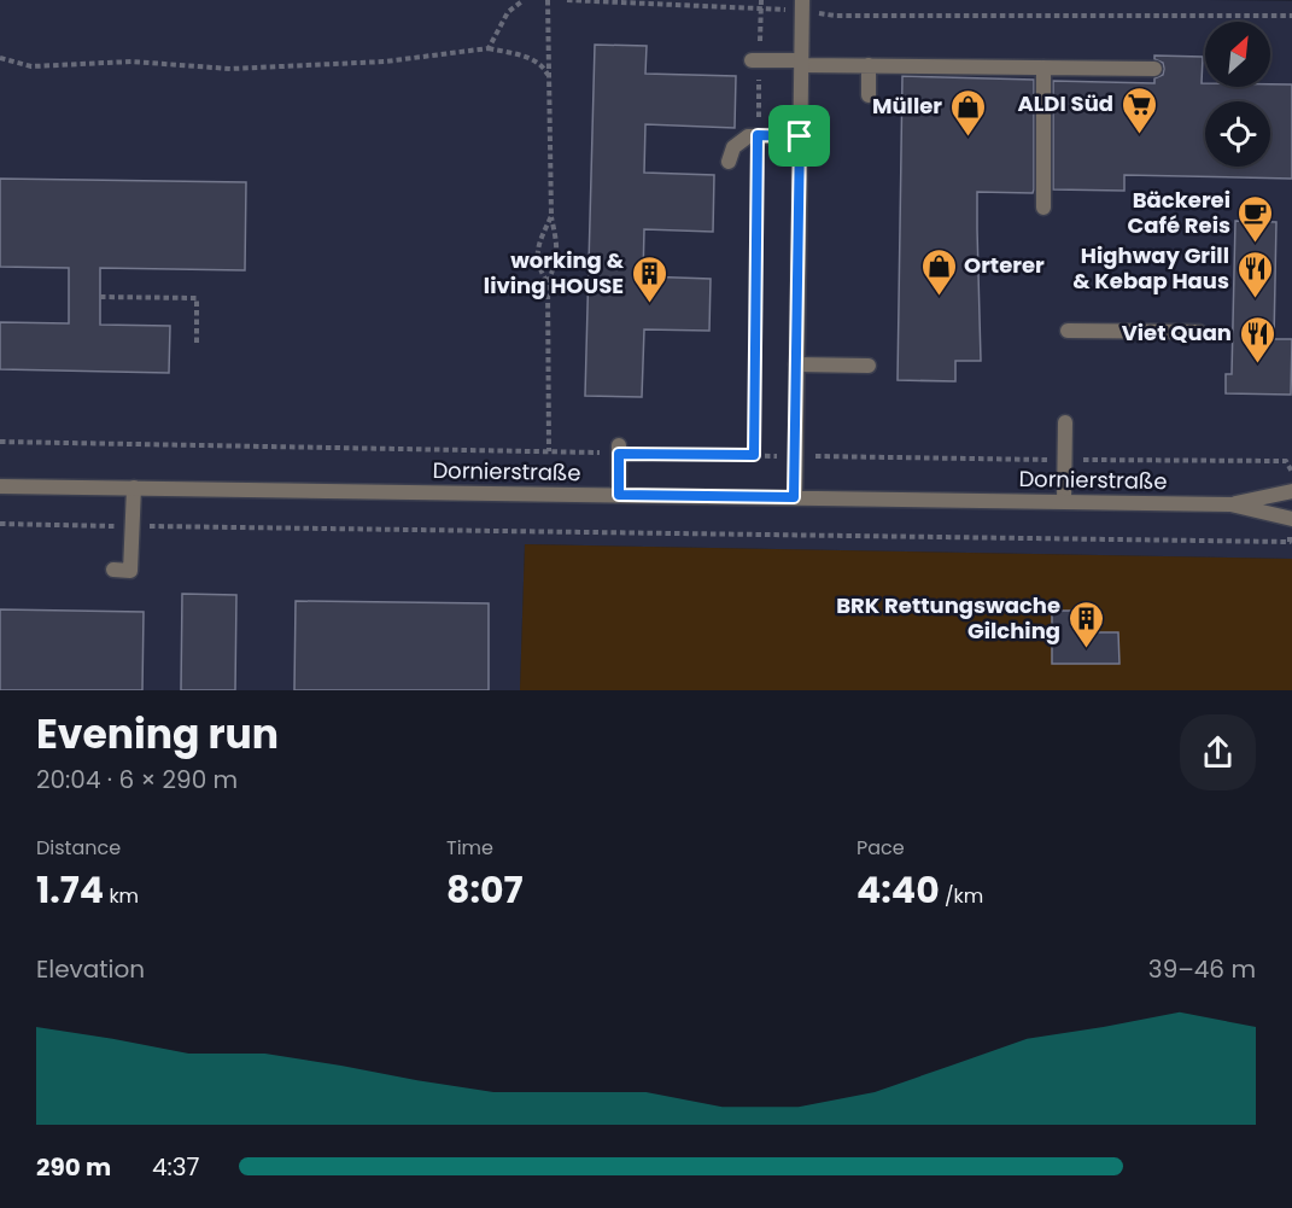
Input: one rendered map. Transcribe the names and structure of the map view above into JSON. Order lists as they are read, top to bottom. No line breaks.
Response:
{"streets":{"street":["Dornierstraße"]},"places":{"supermarket":["ALDI Süd"],"shop":["Müller","Orterer"],"cafe":["Bäckerei Café Reis"],"restaurant":["Highway Grill & Kebap Haus","Viet Quan"],"building":["working & living HOUSE","BRK Rettungswache Gilching"]},"north":"top right","page":{"heading":["Evening run","20:04 · 6 × 290 m"],"stats":[["Distance","1.74 km"],["Time","8:07"],["Pace","4:40 /km"]],"chart":["Elevation","39–46 m"],"list":[{"name":"290 m","note":"4:37"}]}}
